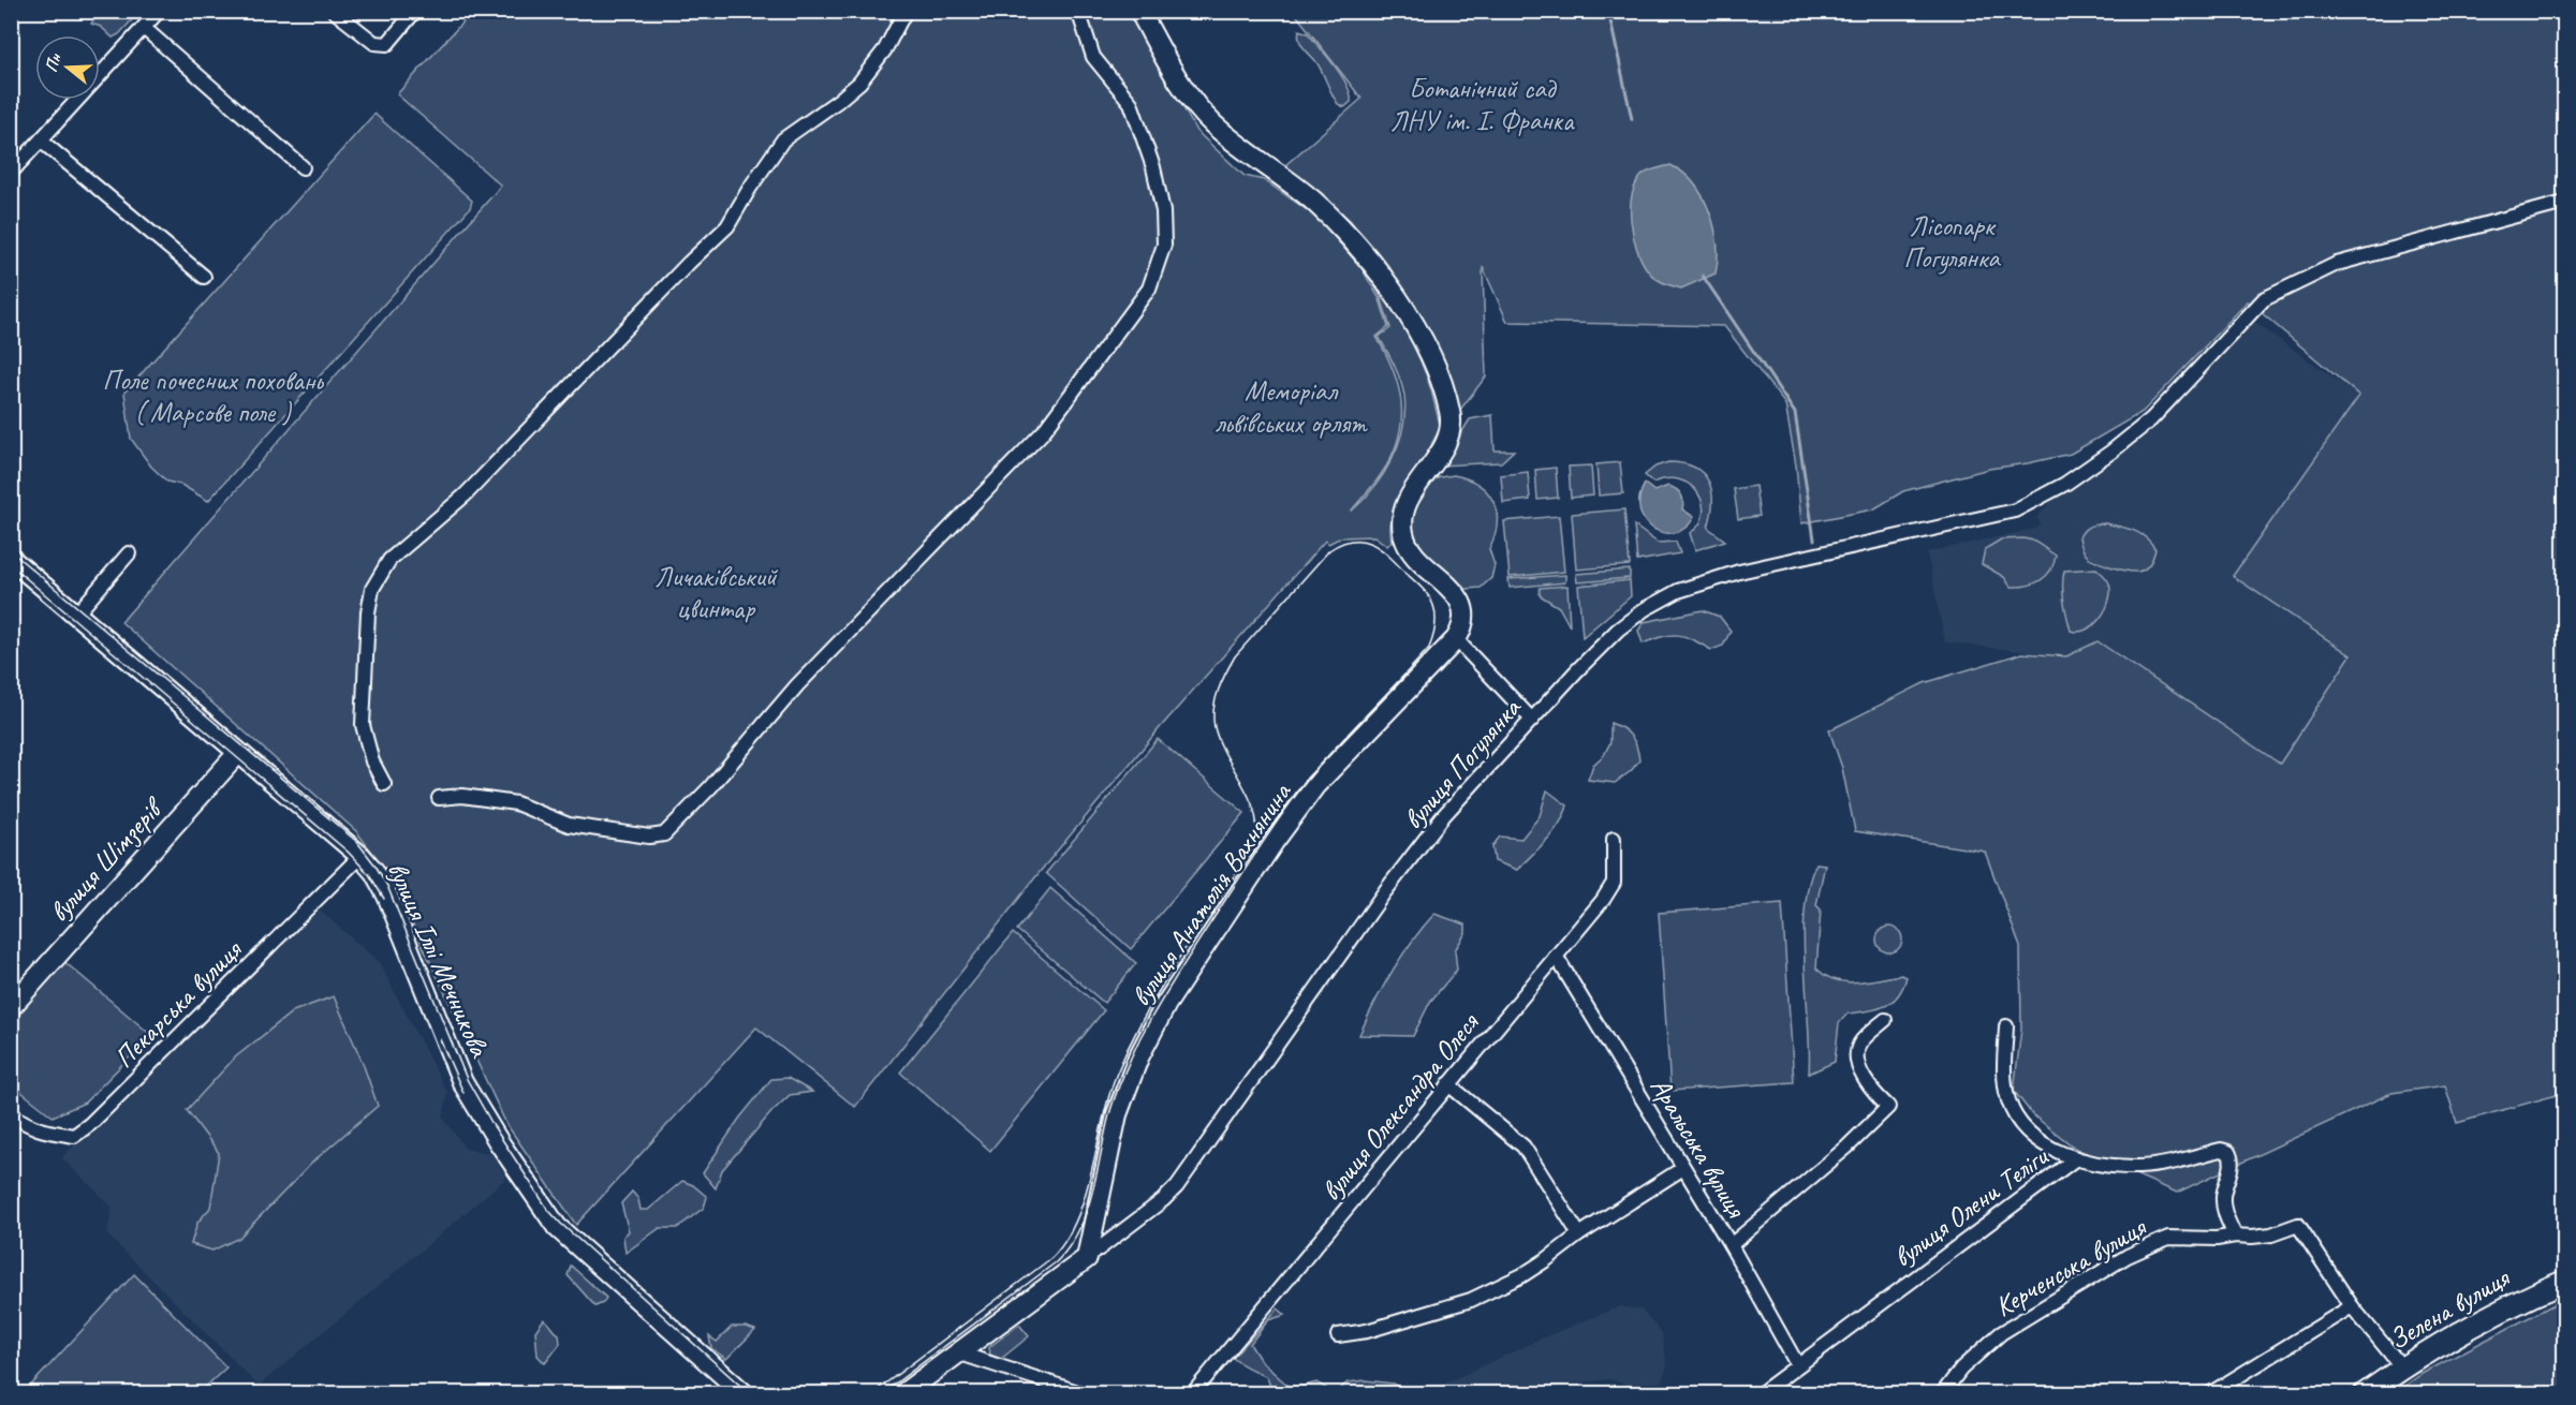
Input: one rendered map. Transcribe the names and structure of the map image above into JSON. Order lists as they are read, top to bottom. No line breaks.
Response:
{"streets":{"main road":["Зелена вулиця"],"street":["вулиця Погулянка","вулиця Шімзерів","вулиця Анатолія Вахнянина","вулиця Іллі Мечникова","Пекарська вулиця","вулиця Олександра Олеся","Аральська вулиця","вулиця Олени Теліги","Керченська вулиця"]},"crossings":[["вулиця Погулянка","вулиця Анатолія Вахнянина"],["вулиця Шімзерів","вулиця Іллі Мечникова"],["вулиця Іллі Мечникова","Пекарська вулиця"],["вулиця Олександра Олеся","Аральська вулиця"],["Аральська вулиця","вулиця Олени Теліги"],["вулиця Олени Теліги","Керченська вулиця"],["Керченська вулиця","Зелена вулиця"]],"parks":["Ботанічний сад ЛНУ ім. І. Франка","Лісопарк Погулянка","Поле почесних поховань ( Марсове поле )","Меморіал львівських орлят","Личаківський цвинтар"],"north":"left"}
